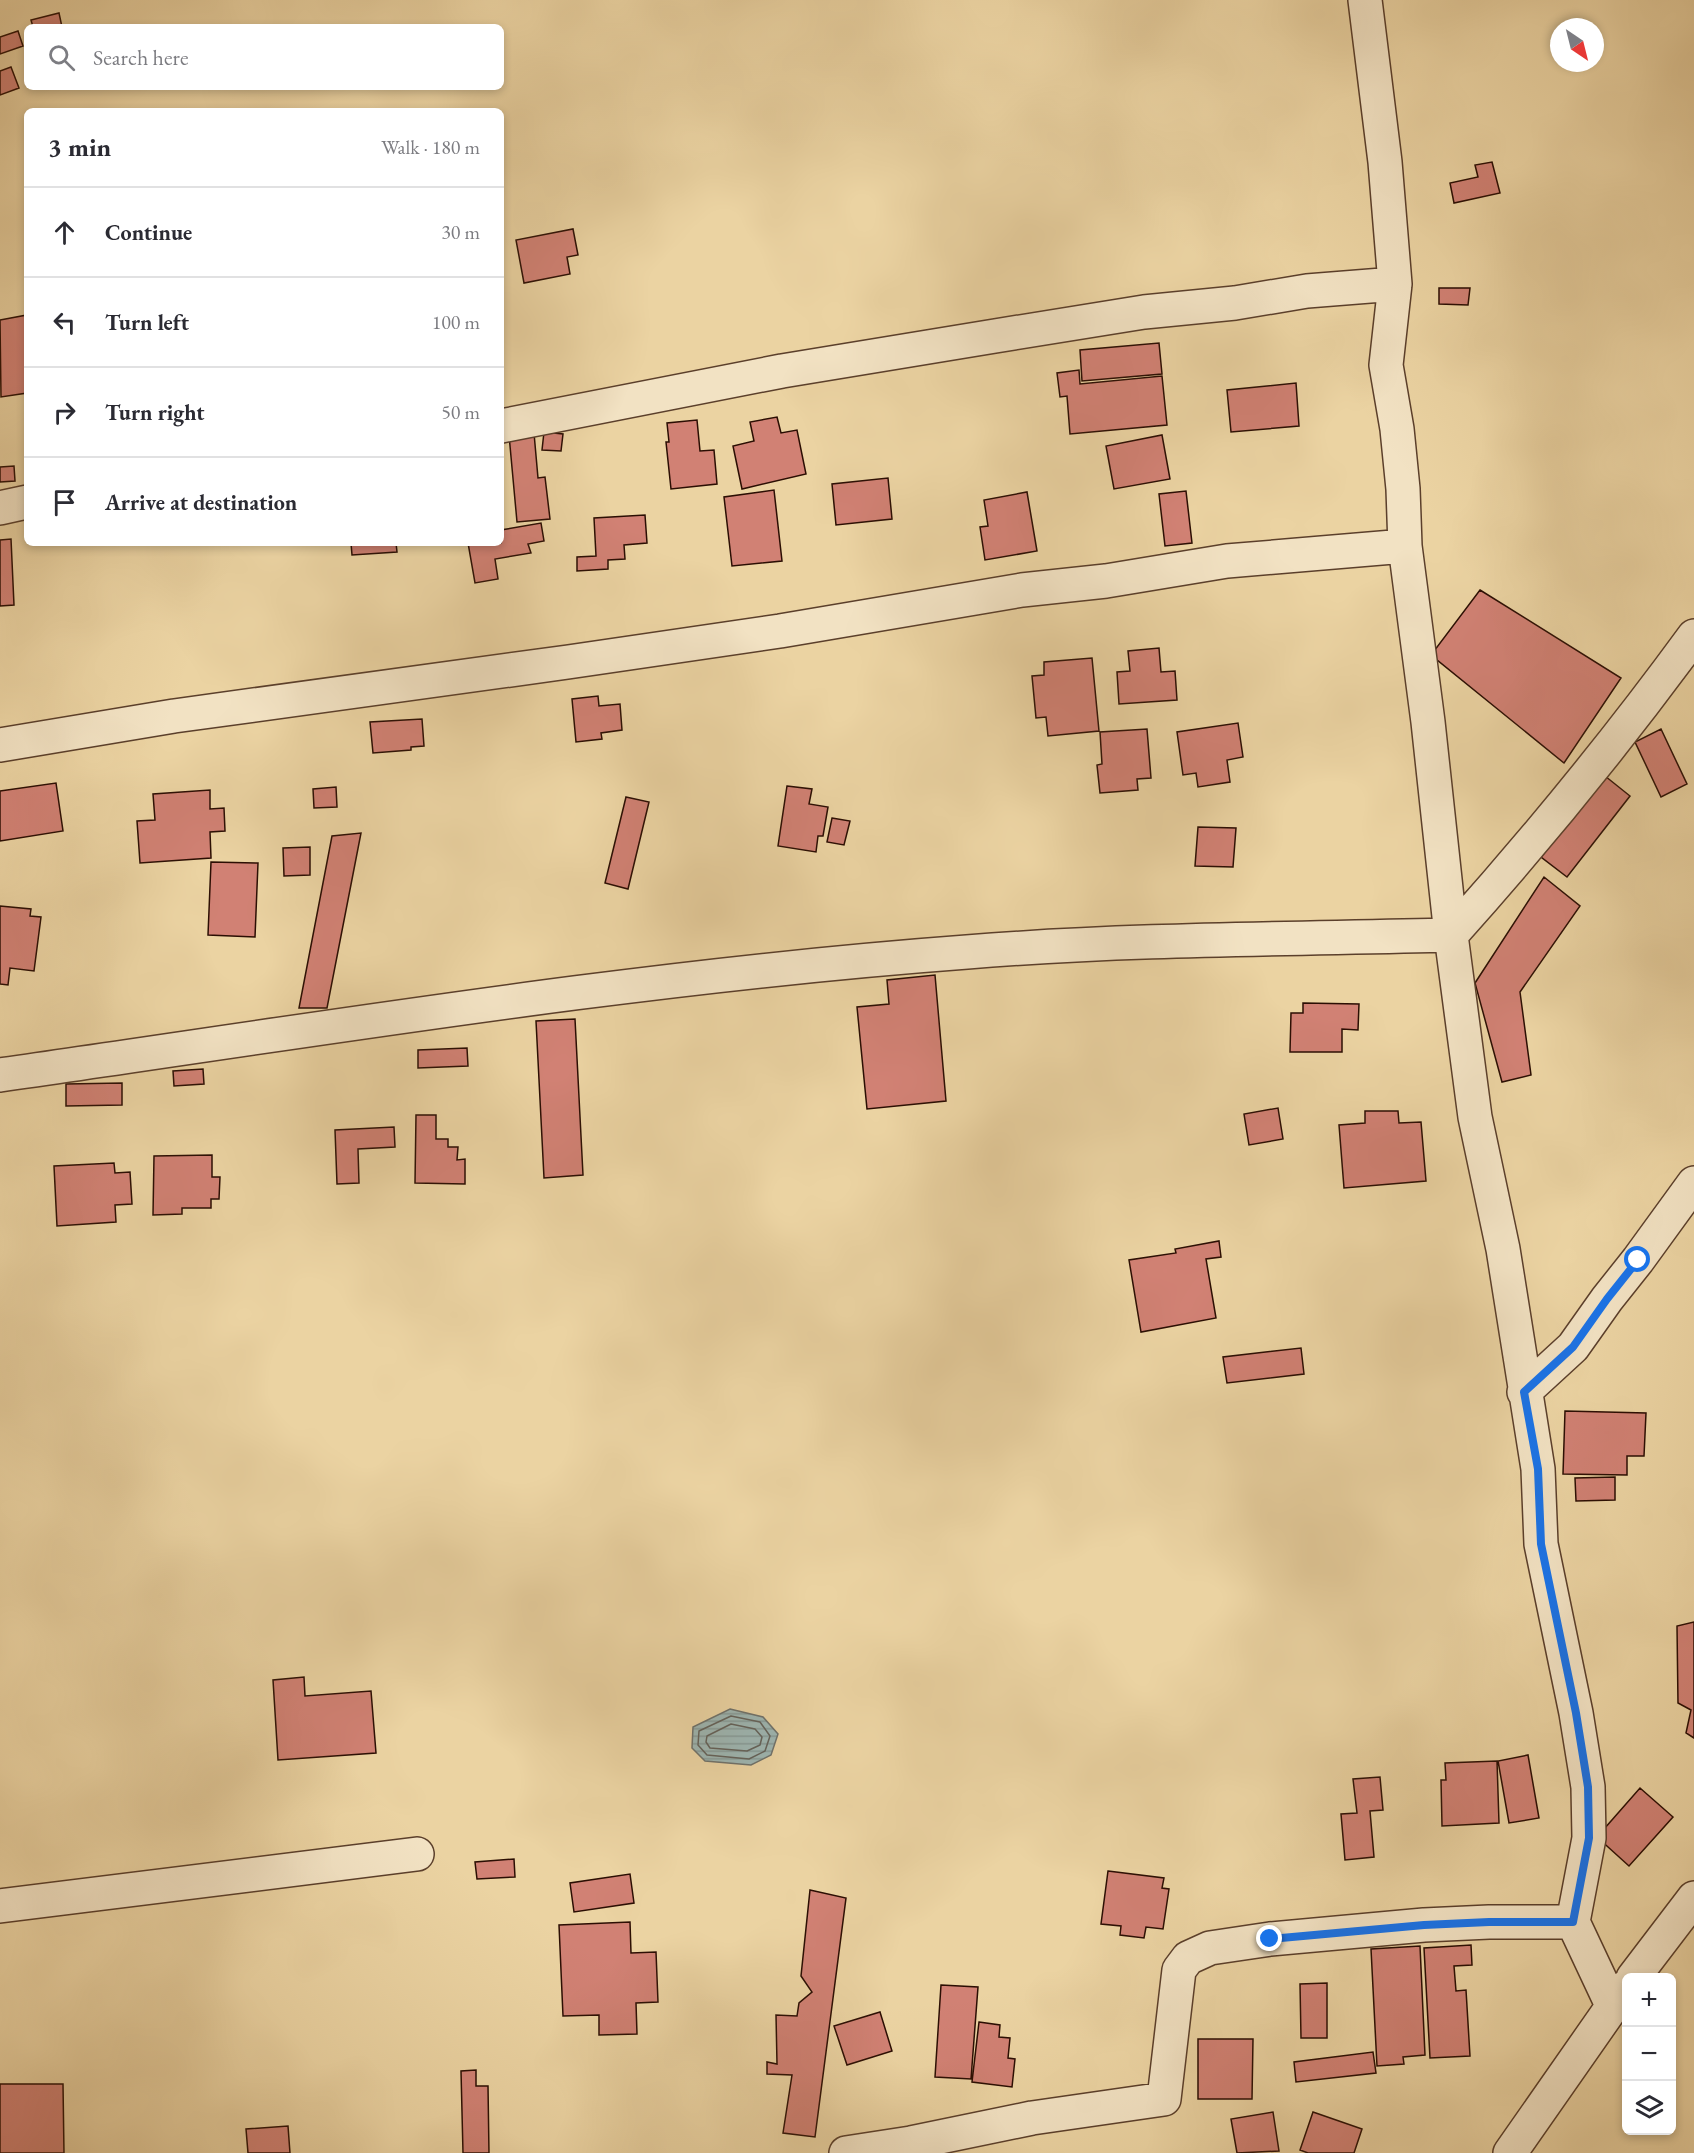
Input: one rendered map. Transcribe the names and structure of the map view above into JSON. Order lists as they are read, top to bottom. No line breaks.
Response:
{"north":"bottom right","page":{"search":"Search here","heading":["3 min","Walk · 180 m"],"list":[["Continue","30 m"],["Turn left","100 m"],["Turn right","50 m"],"Arrive at destination"],"map_buttons":["+","−"]}}
